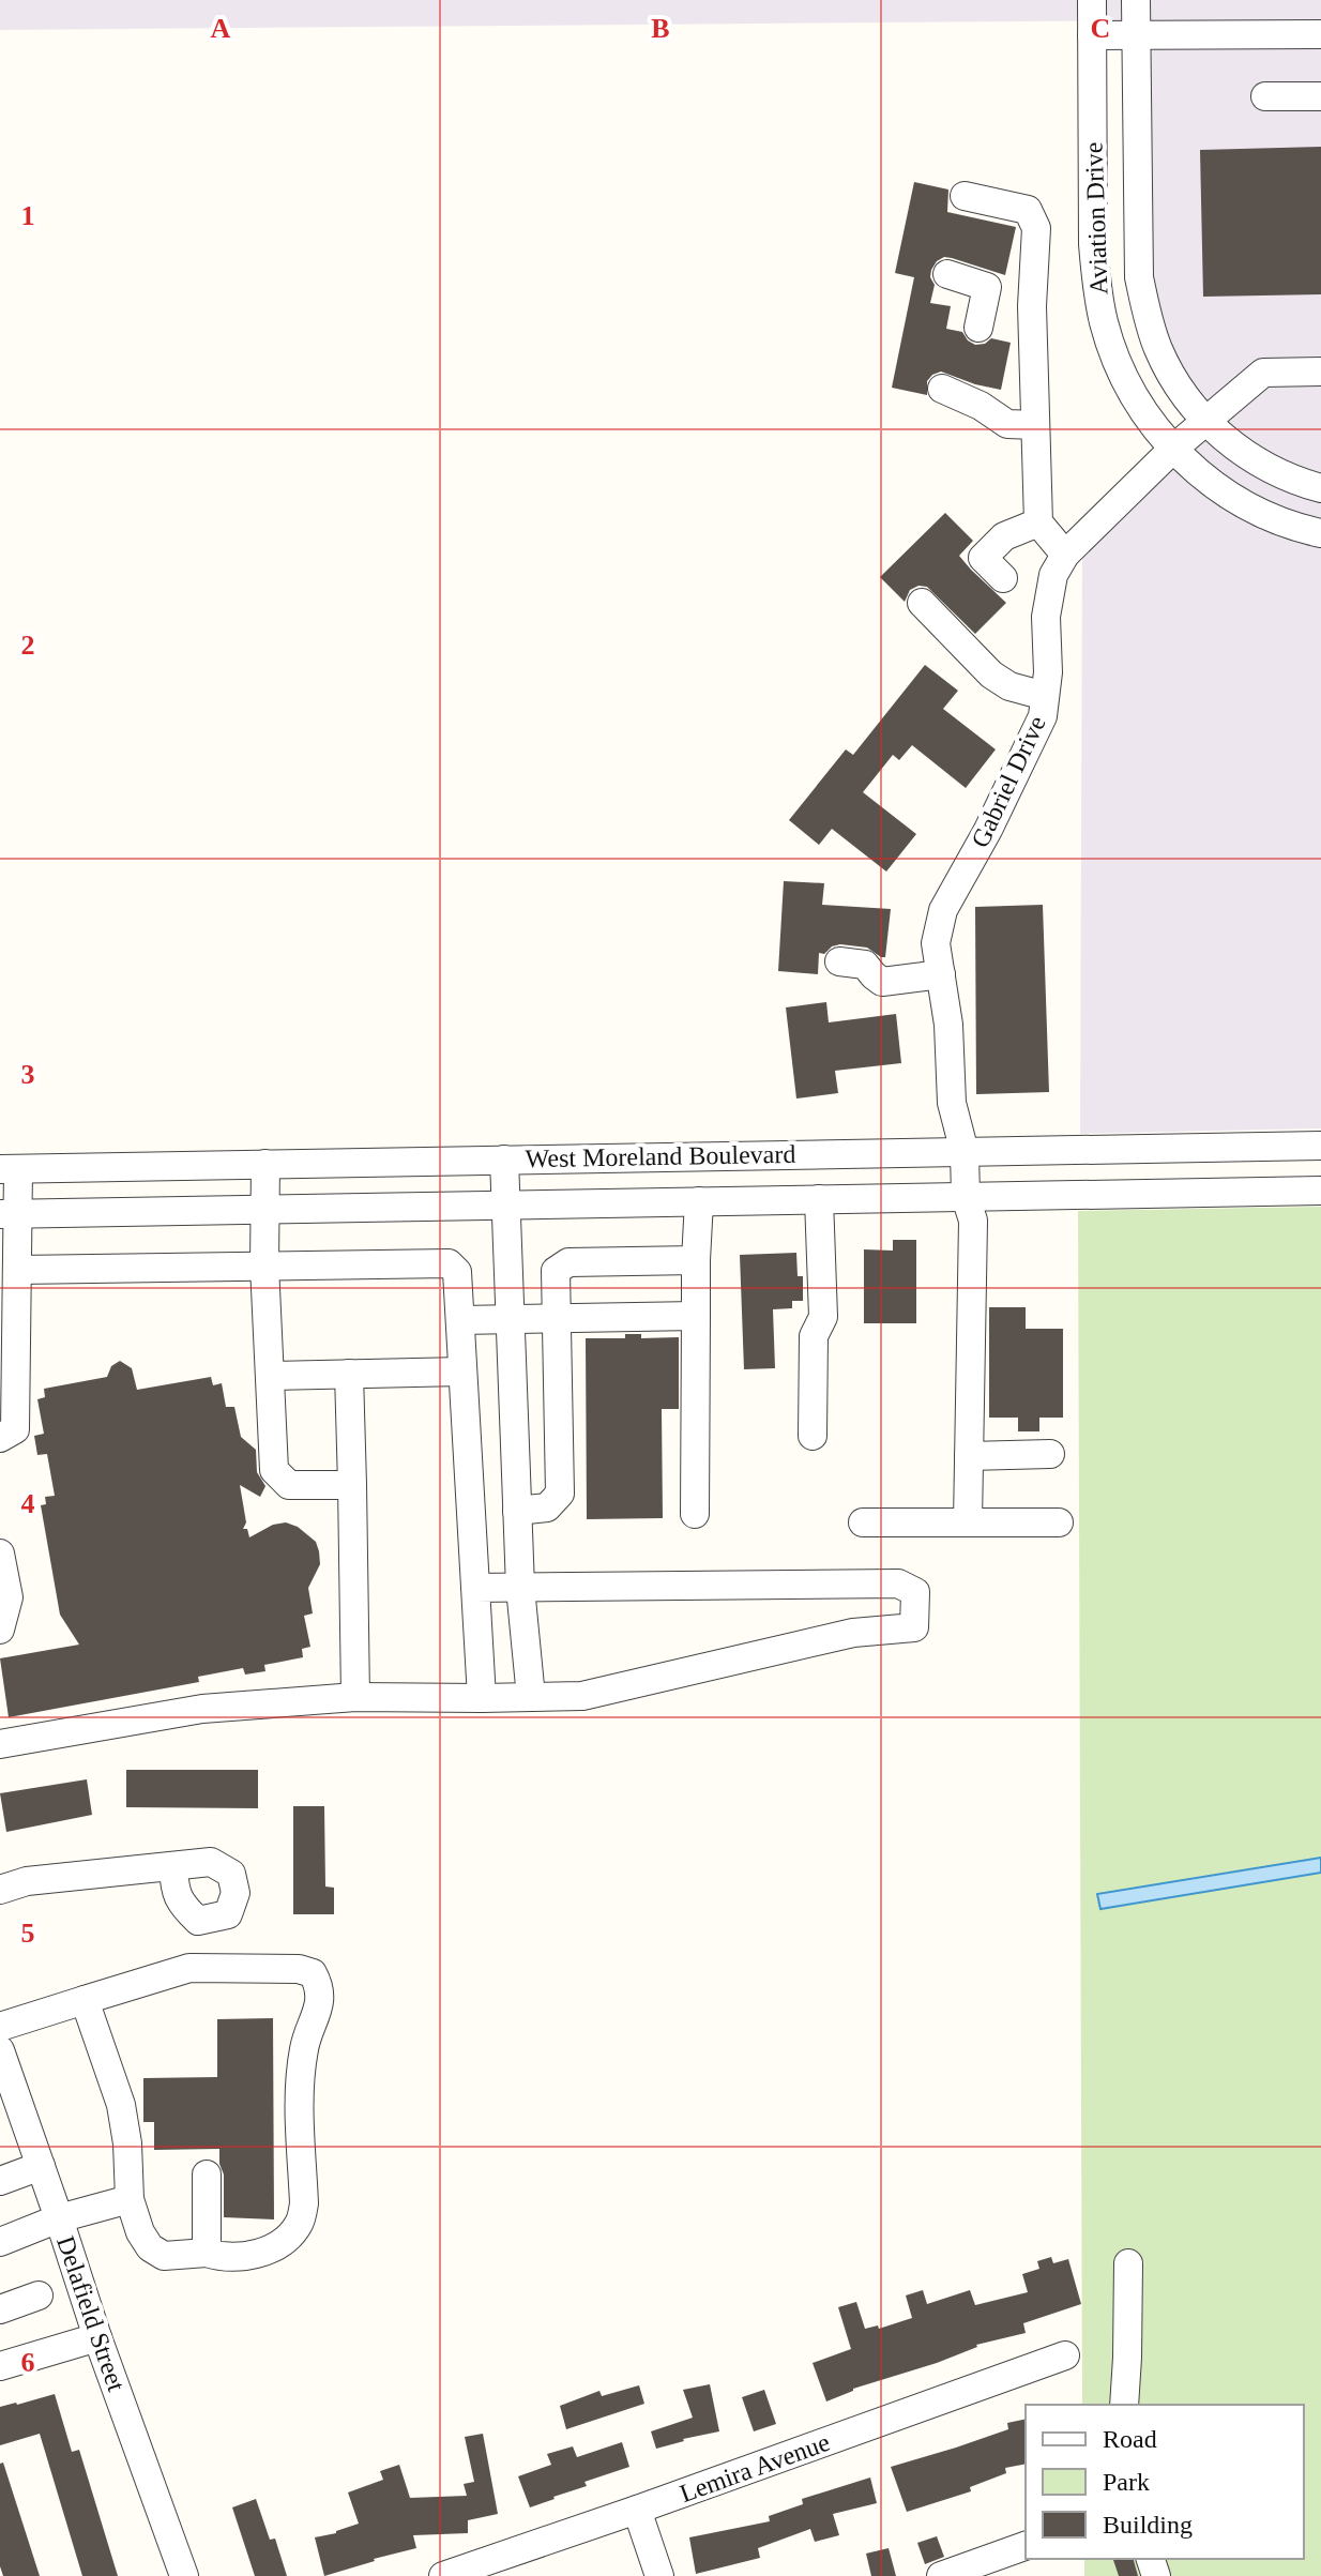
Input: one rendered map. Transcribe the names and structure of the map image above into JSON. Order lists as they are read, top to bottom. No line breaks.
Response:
{"streets":{"street":["Aviation Drive","Gabriel Drive","West Moreland Boulevard","Delafield Street","Lemira Avenue"]},"crossings":[["Aviation Drive","Gabriel Drive"],["Gabriel Drive","West Moreland Boulevard"]],"legend":["Road","Park","Building"],"grid":{"columns":["A","B","C"],"rows":["1","2","3","4","5","6"]}}
